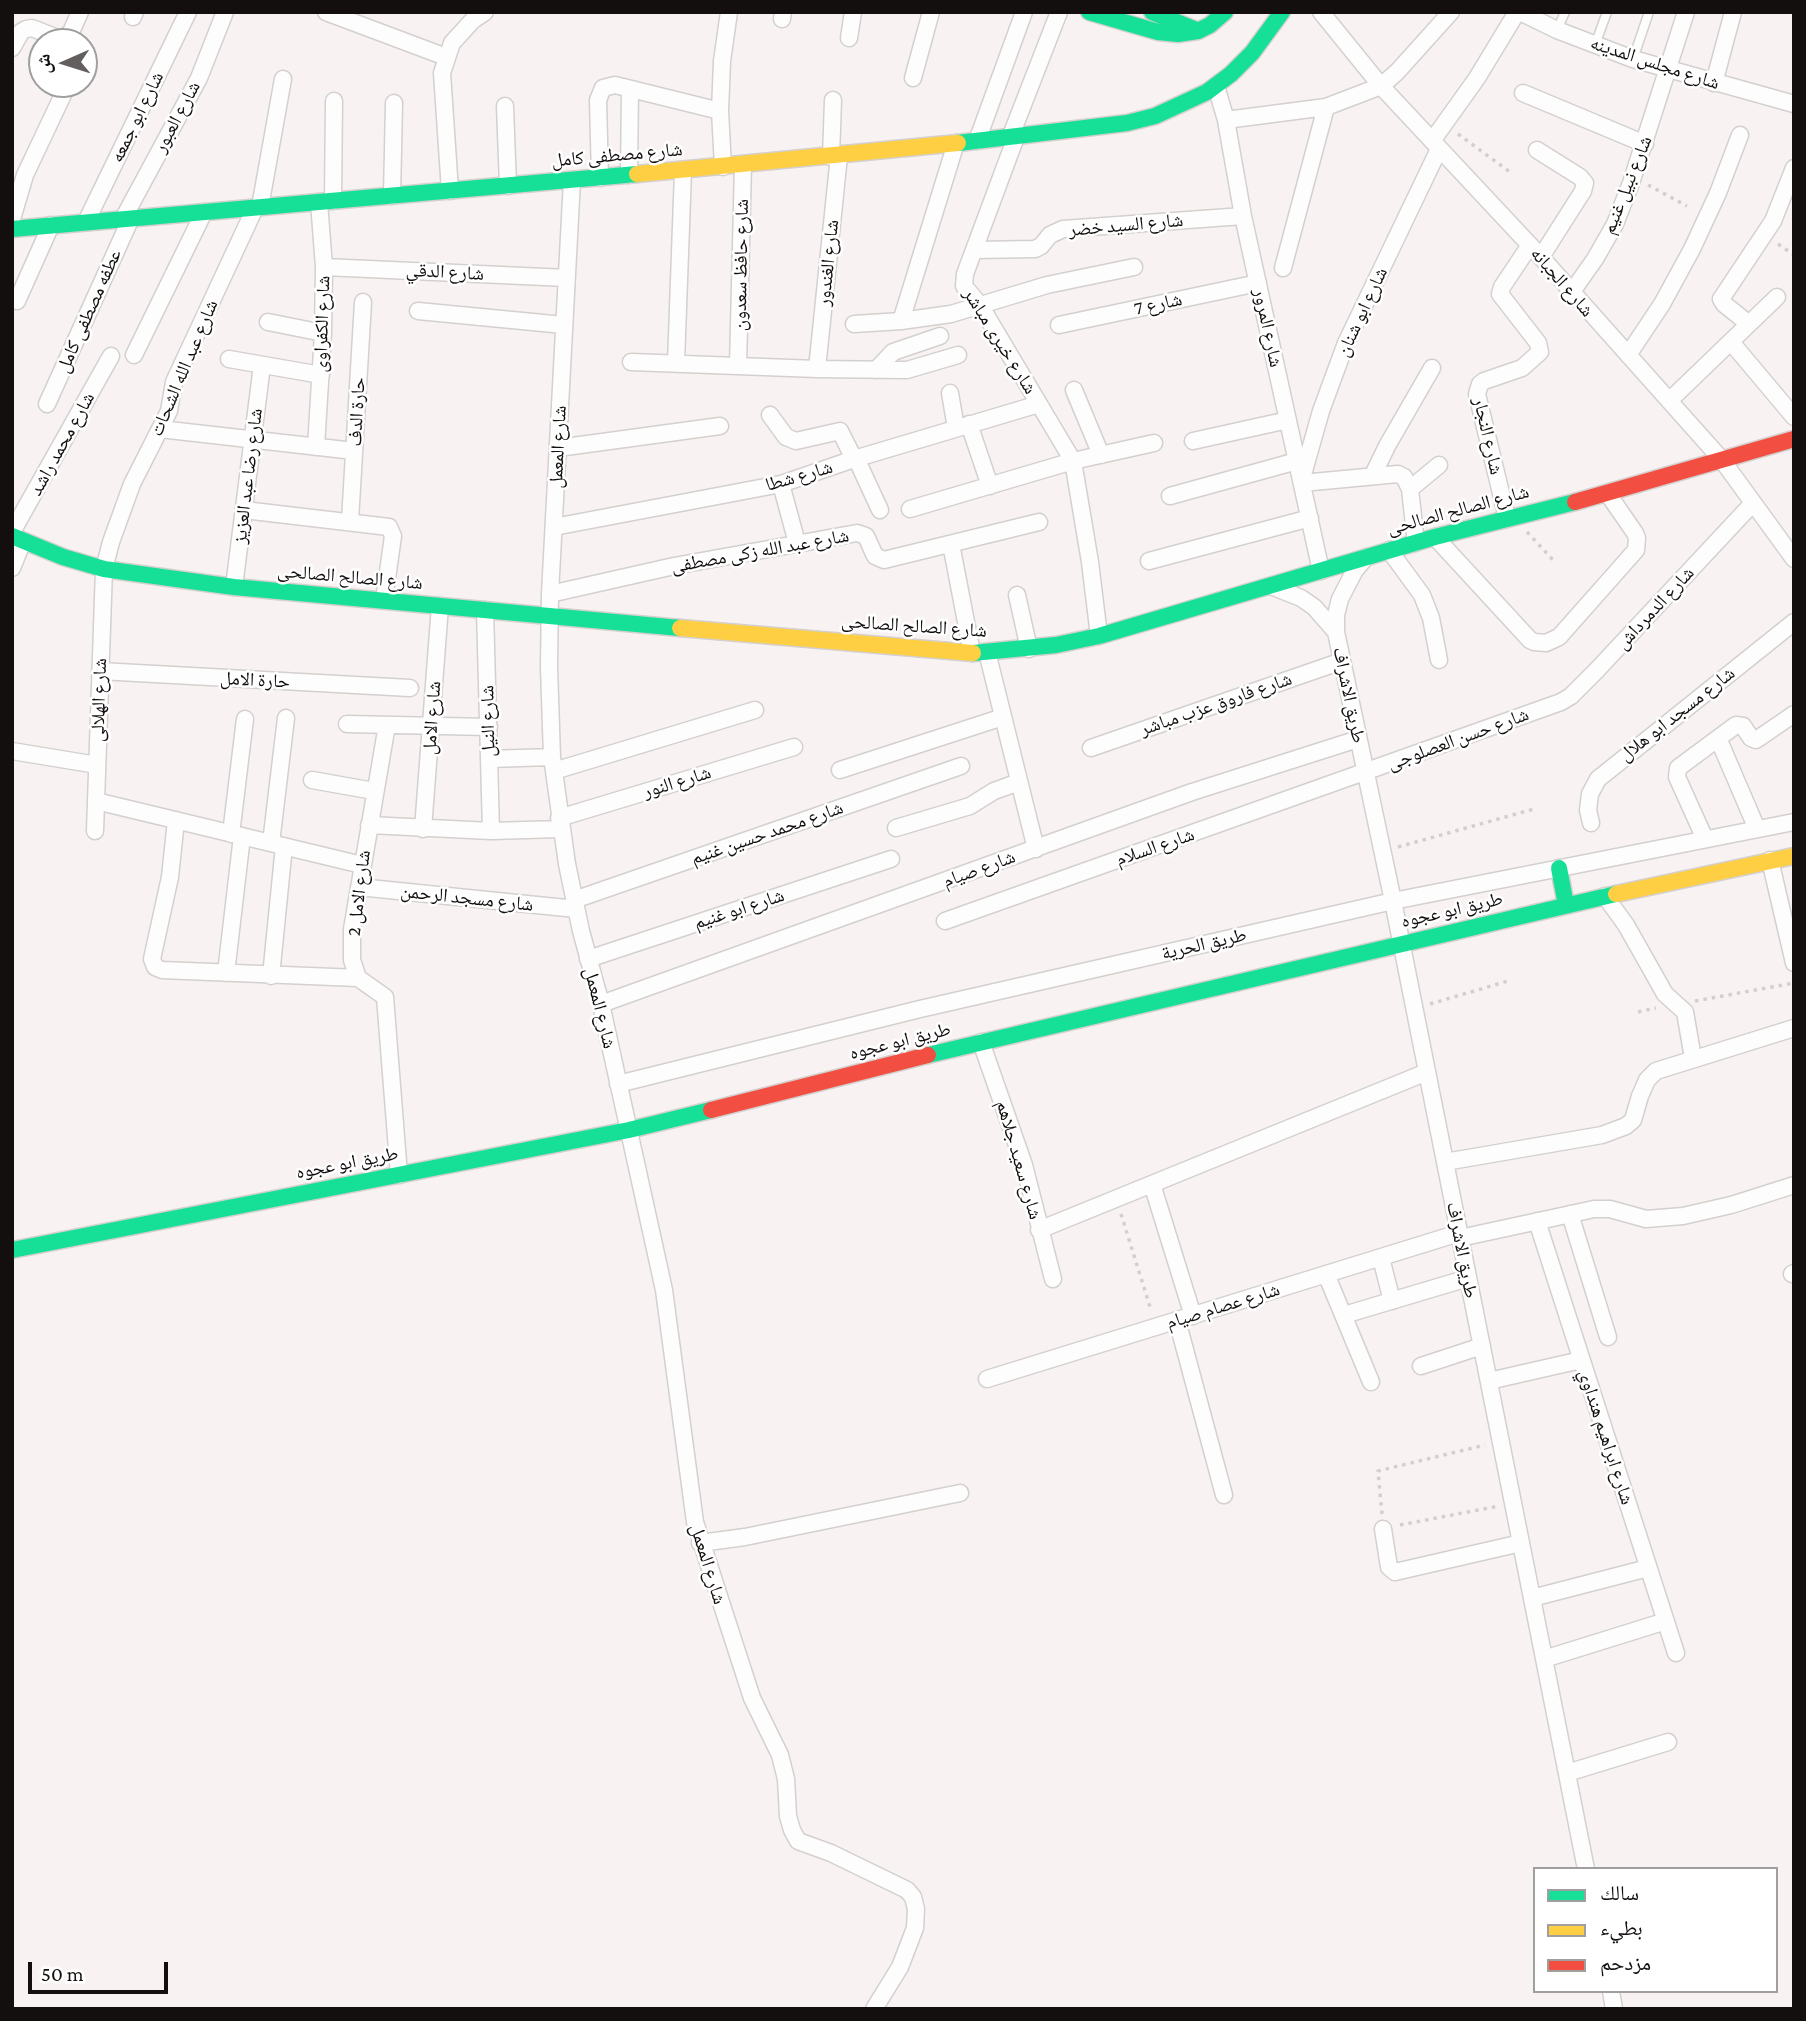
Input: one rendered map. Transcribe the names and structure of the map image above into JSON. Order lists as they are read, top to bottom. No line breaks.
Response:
{"streets":{"street":["شارع مجلس المدينه","شارع ابو جمعه","شارع العبور","شارع مصطفى كامل","شارع نبيل غنيم","شارع السيد خضر","شارع الغندور","شارع حافظ سعدون","شارع الدقي","شارع الجبانه","شارع 7","عطفه مصطفى كامل","شارع ابو شنان","شارع الكفراوى","شارع المرور","شارع خيرى مباشر","شارع عبد الله الشحات","حارة الدف","شارع النجار","شارع محمد راشد","شارع المعمل","شارع رضا عبد العزيز","شارع شطا","شارع الصالح الصالحى","شارع عبد الله زكى مصطفى","شارع الدمرداش","حارة الامل","طريق الاشراف","شارع الهلالى","شارع فاروق عزب مباشر","شارع مسجد ابو هلال","شارع الامل","شارع النيل","شارع حسن العصلوجى","شارع النور","شارع محمد حسين غنيم","شارع السلام","شارع صيام","شارع الامل 2","شارع مسجد الرحمن","شارع ابو غنيم","طريق ابو عجوه","طريق الحرية","شارع سعيد جلاهم","شارع عصام صيام","شارع ابراهيم هنداوي"]},"crossings":[["شارع مجلس المدينه","شارع نبيل غنيم"],["شارع مجلس المدينه","شارع ابو شنان"],["شارع ابو جمعه","شارع مصطفى كامل"],["شارع العبور","شارع مصطفى كامل"],["شارع العبور","عطفه مصطفى كامل"],["شارع مصطفى كامل","شارع الغندور"],["شارع مصطفى كامل","شارع حافظ سعدون"],["شارع مصطفى كامل","عطفه مصطفى كامل"],["شارع مصطفى كامل","شارع الكفراوى"],["شارع مصطفى كامل","شارع المرور"],["شارع مصطفى كامل","شارع خيرى مباشر"],["شارع مصطفى كامل","شارع عبد الله الشحات"],["شارع مصطفى كامل","شارع المعمل"],["شارع نبيل غنيم","شارع الجبانه"],["شارع السيد خضر","شارع المرور"],["شارع السيد خضر","شارع خيرى مباشر"],["شارع الدقي","شارع الكفراوى"],["شارع الدقي","شارع المعمل"],["شارع الجبانه","شارع ابو شنان"],["شارع الجبانه","شارع النجار"],["شارع الجبانه","شارع الصالح الصالحى"],["شارع الجبانه","شارع الدمرداش"],["شارع 7","شارع المرور"],["شارع ابو شنان","شارع المرور"],["شارع المرور","شارع الصالح الصالحى"],["شارع خيرى مباشر","شارع شطا"],["شارع عبد الله الشحات","شارع الصالح الصالحى"],["شارع عبد الله الشحات","شارع الهلالى"],["شارع النجار","شارع الصالح الصالحى"],["شارع محمد راشد","شارع الصالح الصالحى"],["شارع المعمل","شارع شطا"],["شارع المعمل","شارع الصالح الصالحى"],["شارع المعمل","شارع عبد الله زكى مصطفى"],["شارع المعمل","شارع النور"],["شارع المعمل","شارع محمد حسين غنيم"],["شارع المعمل","شارع صيام"],["شارع المعمل","شارع مسجد الرحمن"],["شارع المعمل","شارع ابو غنيم"],["شارع المعمل","طريق ابو عجوه"],["شارع المعمل","طريق الحرية"],["شارع رضا عبد العزيز","شارع الصالح الصالحى"],["شارع الصالح الصالحى","طريق الاشراف"],["شارع الصالح الصالحى","شارع الهلالى"],["شارع الصالح الصالحى","شارع الامل"],["شارع الصالح الصالحى","شارع النيل"],["شارع الدمرداش","شارع حسن العصلوجى"],["حارة الامل","شارع الهلالى"],["طريق الاشراف","شارع فاروق عزب مباشر"],["طريق الاشراف","شارع حسن العصلوجى"],["طريق الاشراف","شارع السلام"],["طريق الاشراف","شارع صيام"],["طريق الاشراف","طريق ابو عجوه"],["طريق الاشراف","طريق الحرية"],["طريق الاشراف","شارع عصام صيام"],["شارع الامل","شارع النور"],["شارع النيل","شارع النور"],["شارع حسن العصلوجى","شارع السلام"],["شارع النور","شارع الامل 2"],["شارع محمد حسين غنيم","شارع مسجد الرحمن"],["شارع الامل 2","شارع مسجد الرحمن"],["طريق ابو عجوه","شارع سعيد جلاهم"],["شارع عصام صيام","شارع ابراهيم هنداوي"]],"legend":["سالك","بطيء","مزدحم"],"scale_bar":"50 m","north":"left"}
